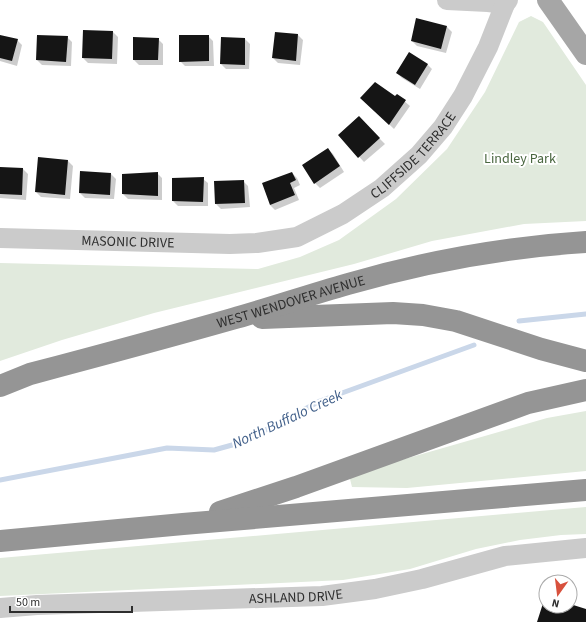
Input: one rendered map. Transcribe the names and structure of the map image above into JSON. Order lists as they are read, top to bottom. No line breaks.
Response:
{"streets":{"highway":["WEST WENDOVER AVENUE"],"street":["CLIFFSIDE TERRACE","MASONIC DRIVE","ASHLAND DRIVE"]},"crossings":[["CLIFFSIDE TERRACE","MASONIC DRIVE"]],"water":["North Buffalo Creek"],"parks":["Lindley Park"],"scale_bar":"50 m","north":"bottom"}
